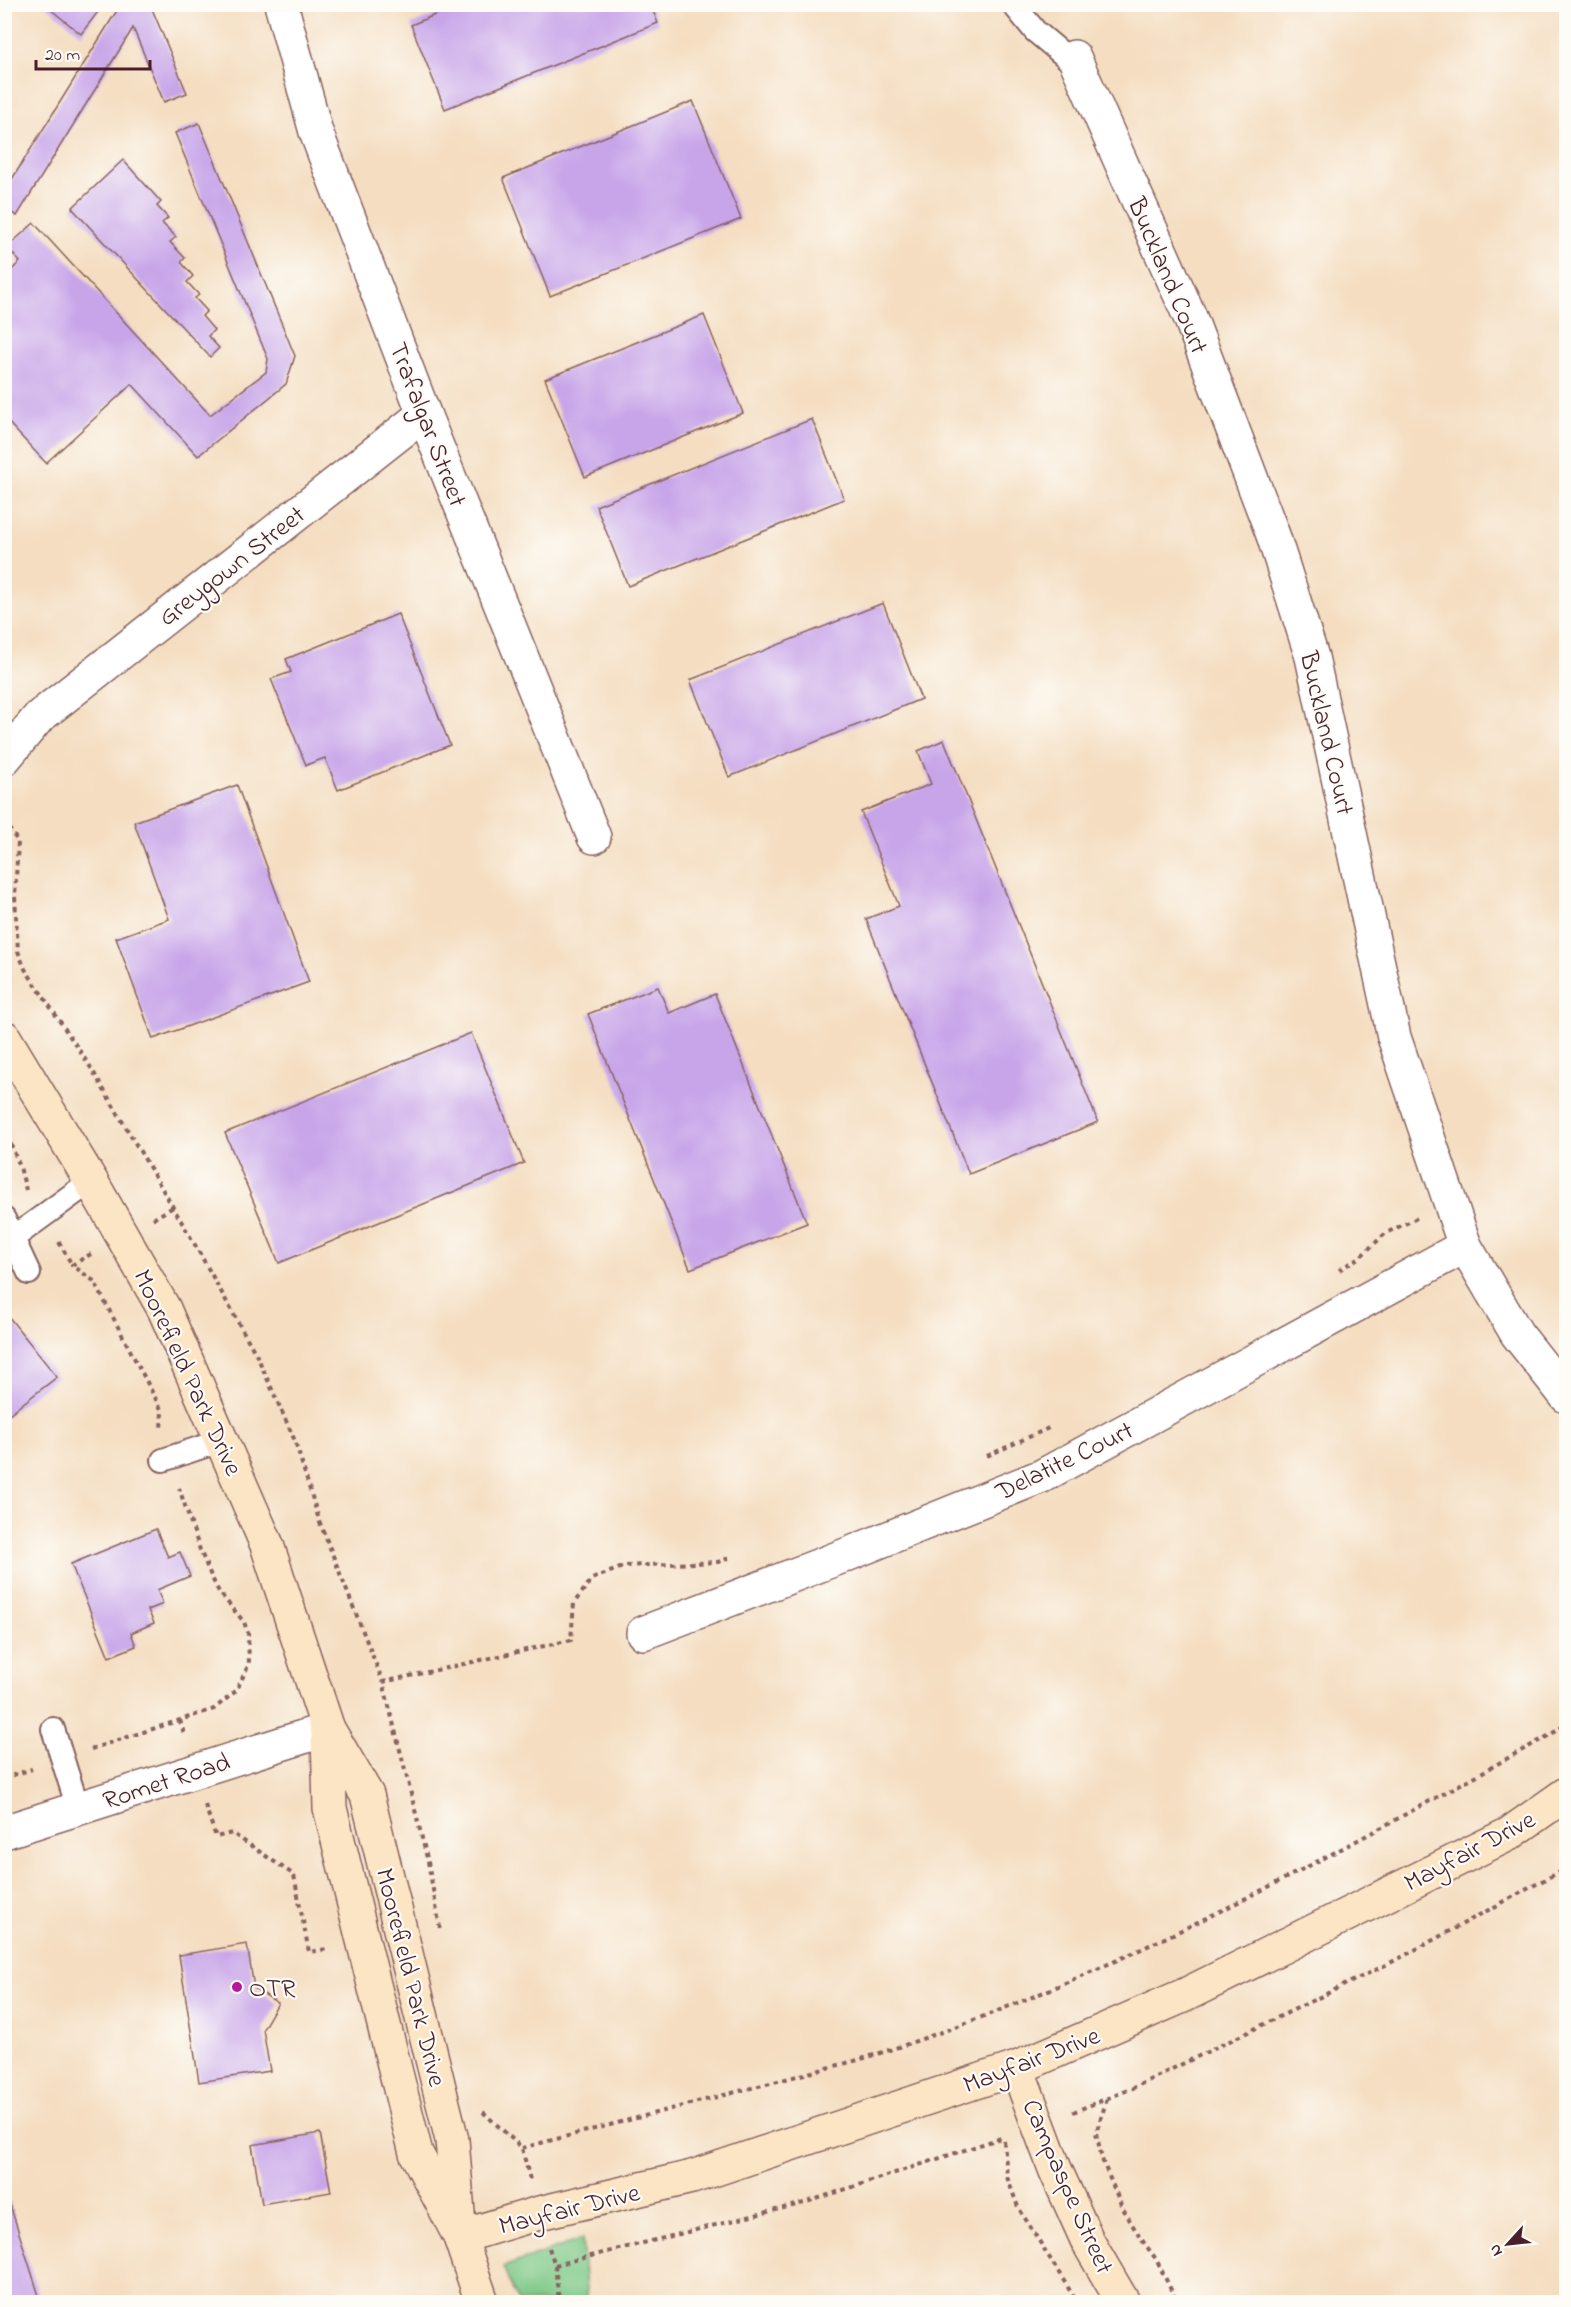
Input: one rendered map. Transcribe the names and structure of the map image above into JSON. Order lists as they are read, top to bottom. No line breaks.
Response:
{"streets":{"main road":["Moorefield Park Drive","Mayfair Drive","Campaspe Street"],"street":["Buckland Court","Trafalgar Street","Greygown Street","Delatite Court","Romet Road"]},"crossings":[["Buckland Court","Delatite Court"],["Trafalgar Street","Greygown Street"],["Moorefield Park Drive","Romet Road"],["Moorefield Park Drive","Mayfair Drive"],["Mayfair Drive","Campaspe Street"]],"places":["OTR"],"scale_bar":"20 m","north":"bottom left"}
